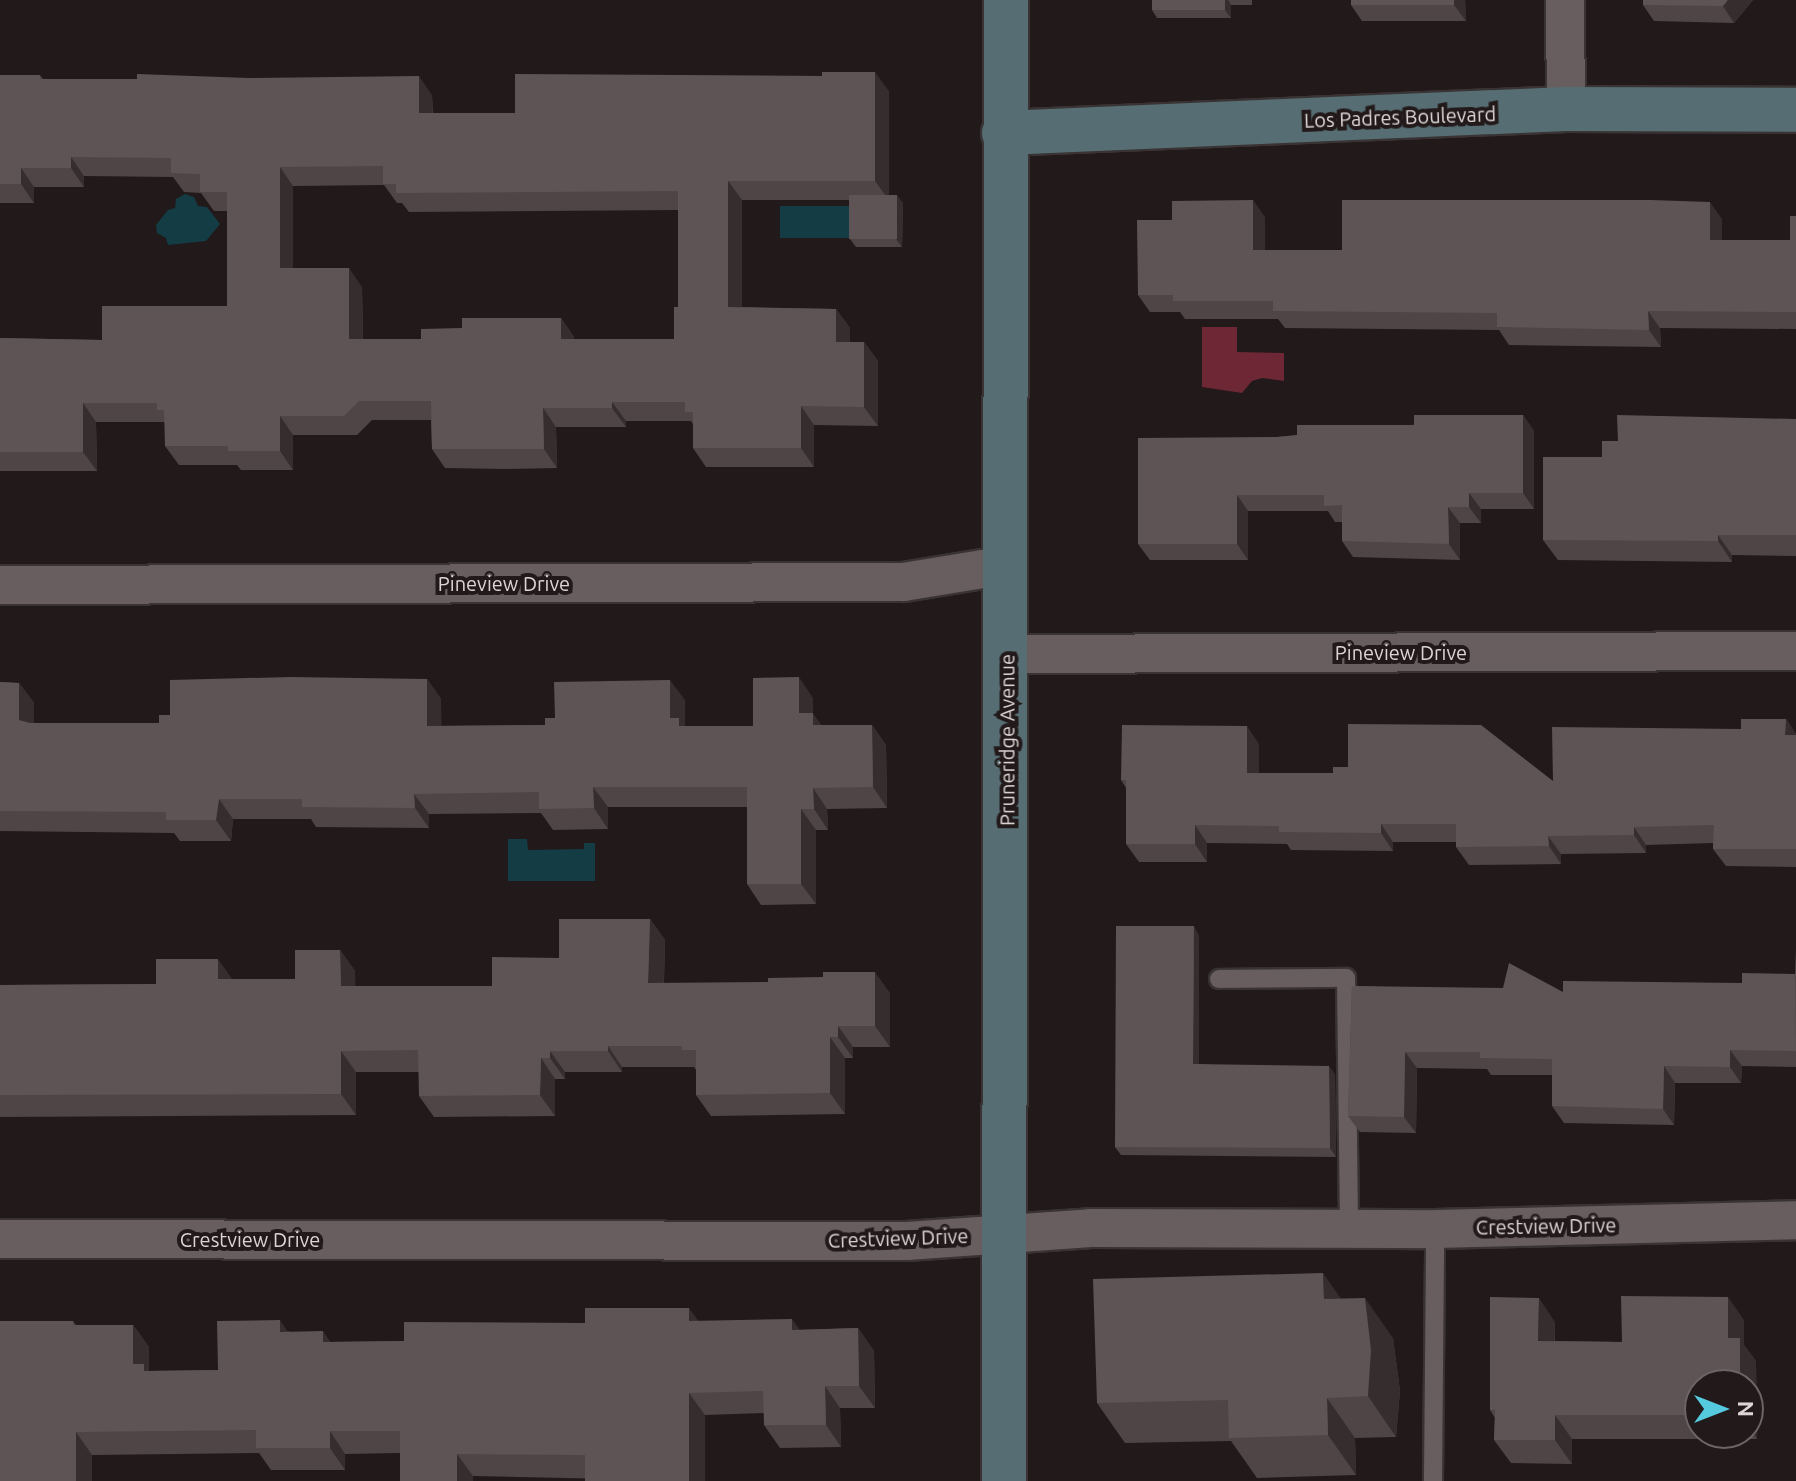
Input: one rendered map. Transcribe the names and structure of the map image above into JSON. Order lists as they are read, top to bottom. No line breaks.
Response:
{"streets":{"main road":["Los Padres Boulevard","Pruneridge Avenue"],"street":["Pineview Drive","Crestview Drive"]},"crossings":[["Los Padres Boulevard","Pruneridge Avenue"],["Pineview Drive","Pruneridge Avenue"],["Pruneridge Avenue","Crestview Drive"]],"north":"right"}
